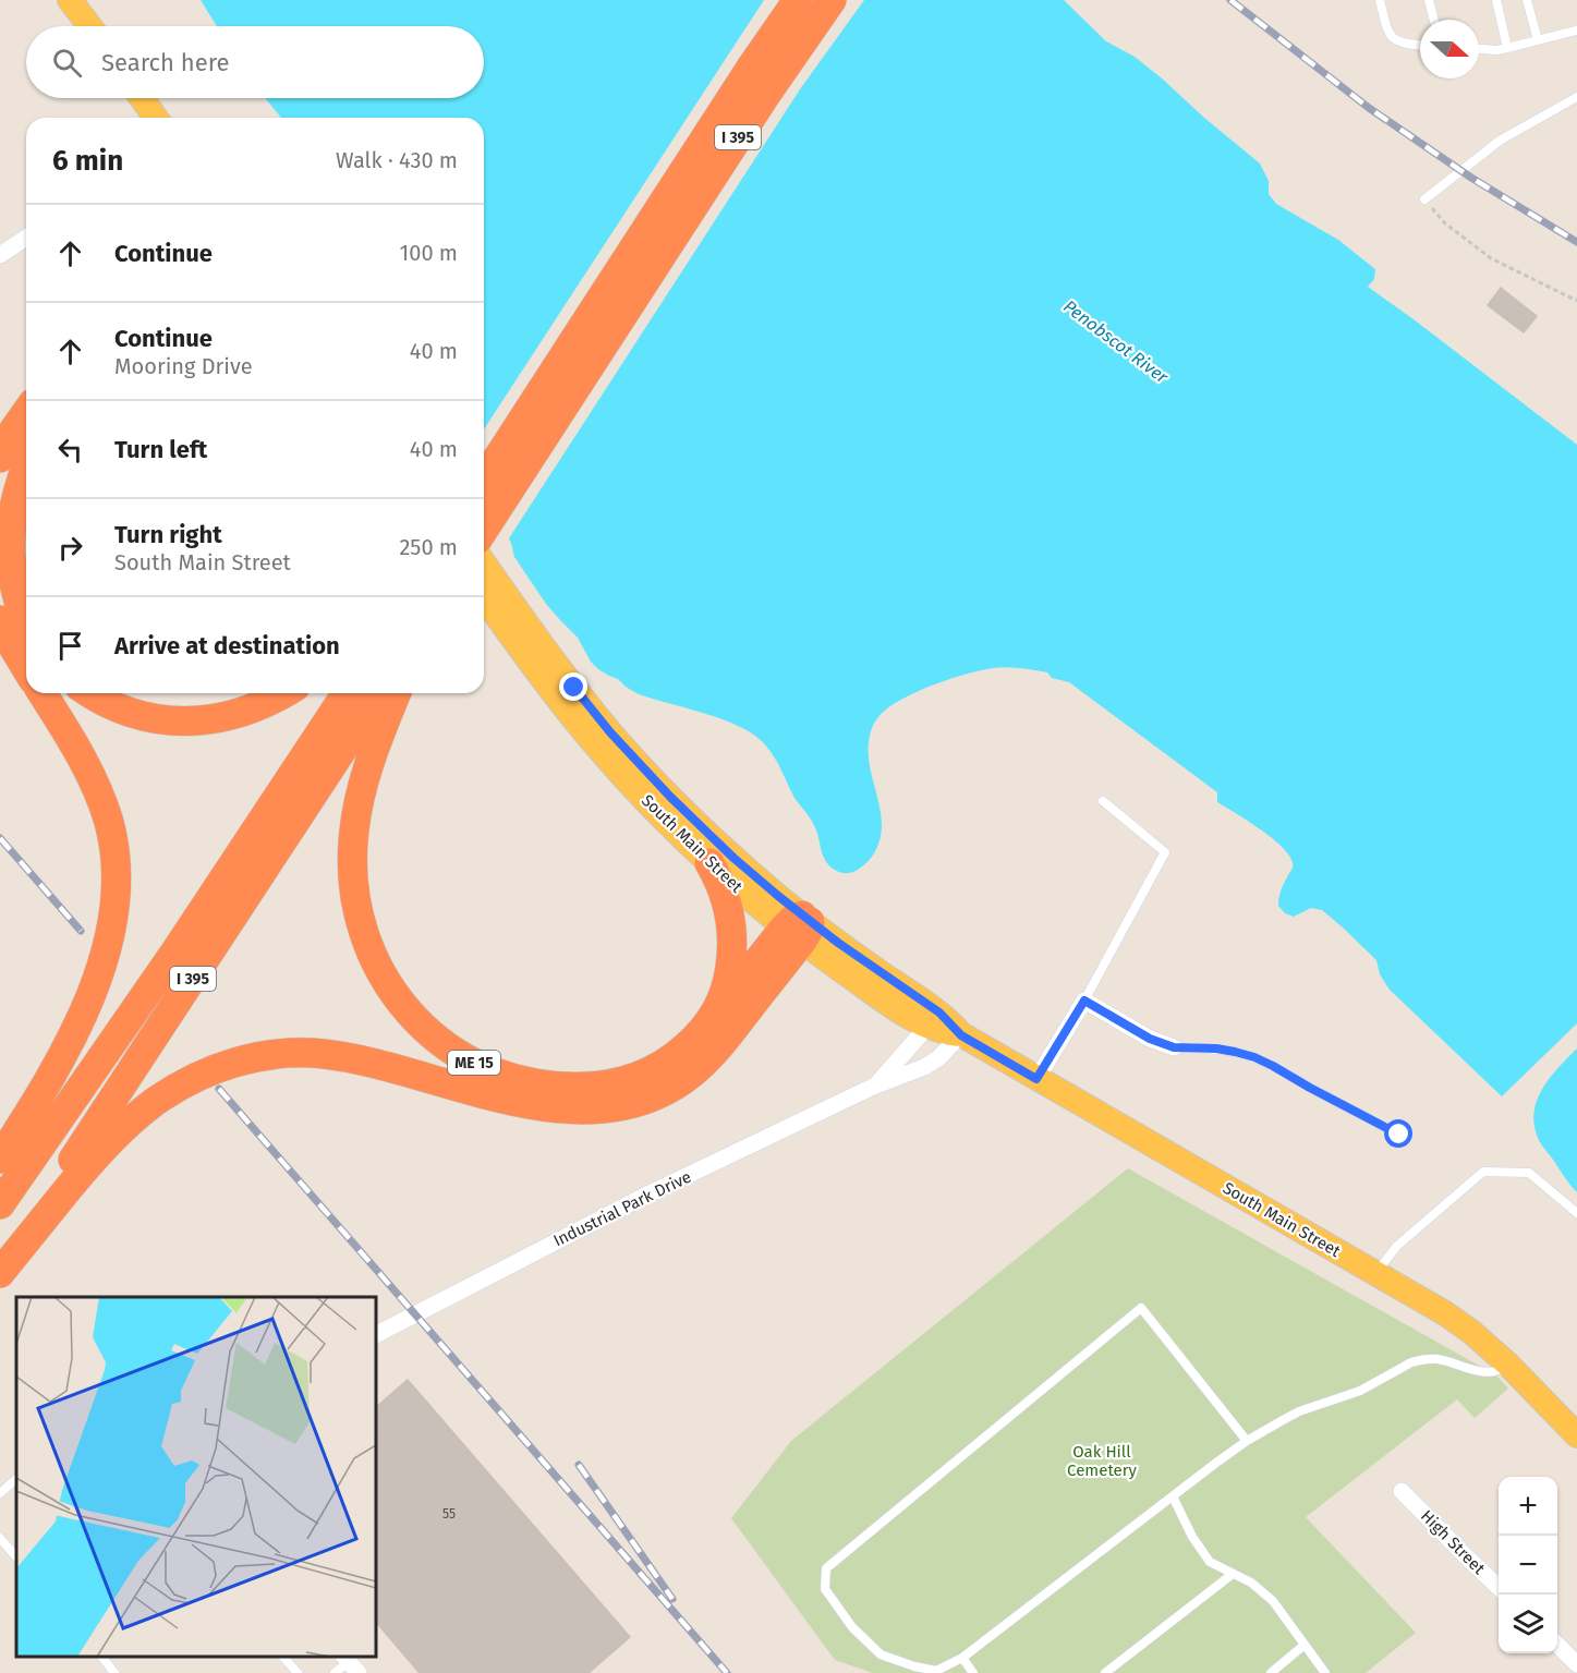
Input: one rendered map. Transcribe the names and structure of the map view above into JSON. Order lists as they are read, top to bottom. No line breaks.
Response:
{"streets":{"highway":["I 395","ME 15"],"main road":["South Main Street"],"street":["Industrial Park Drive","High Street"]},"crossings":[["South Main Street","ME 15"],["South Main Street","Industrial Park Drive"]],"water":["Penobscot River"],"parks":["Oak Hill Cemetery"],"house_numbers":["55"],"north":"right","page":{"search":"Search here","heading":["6 min","Walk · 430 m"],"list":[["Continue","100 m"],["Continue","Mooring Drive","40 m"],["Turn left","40 m"],["Turn right","South Main Street","250 m"],"Arrive at destination"],"map_buttons":["+","−"]}}
